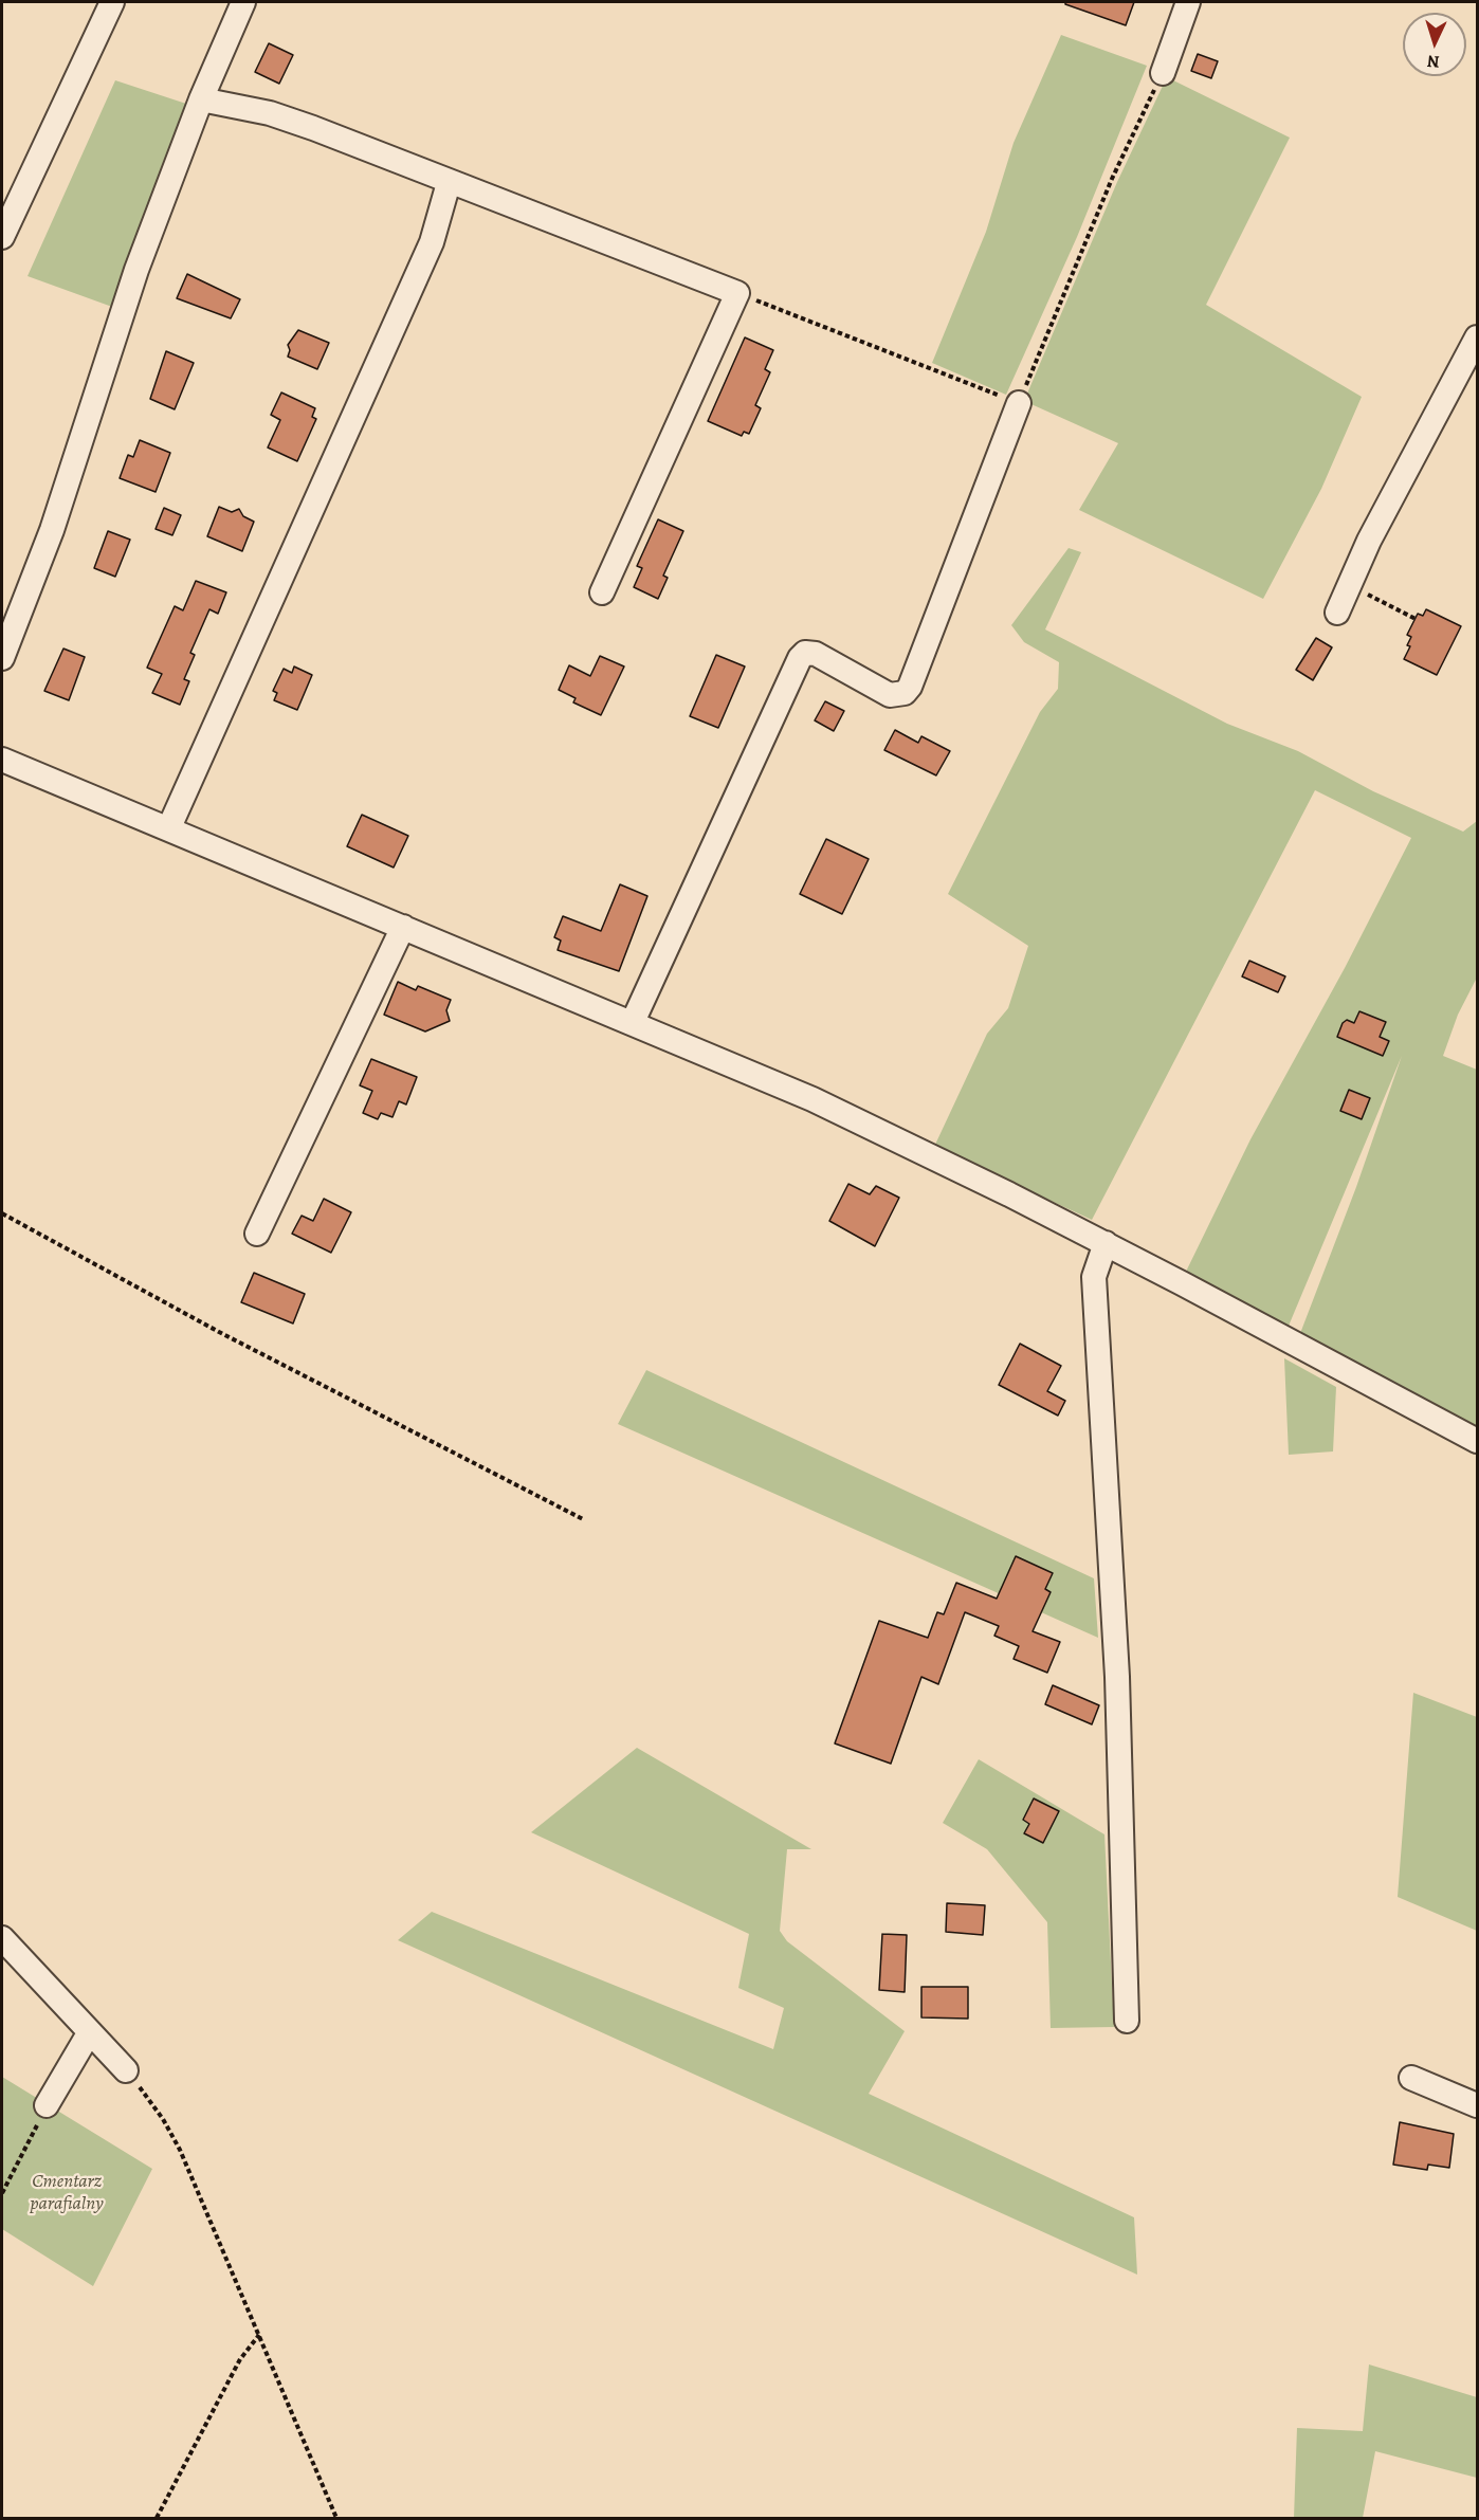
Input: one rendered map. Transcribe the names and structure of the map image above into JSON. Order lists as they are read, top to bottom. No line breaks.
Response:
{"parks":["Cmentarz parafialny"],"north":"bottom"}
